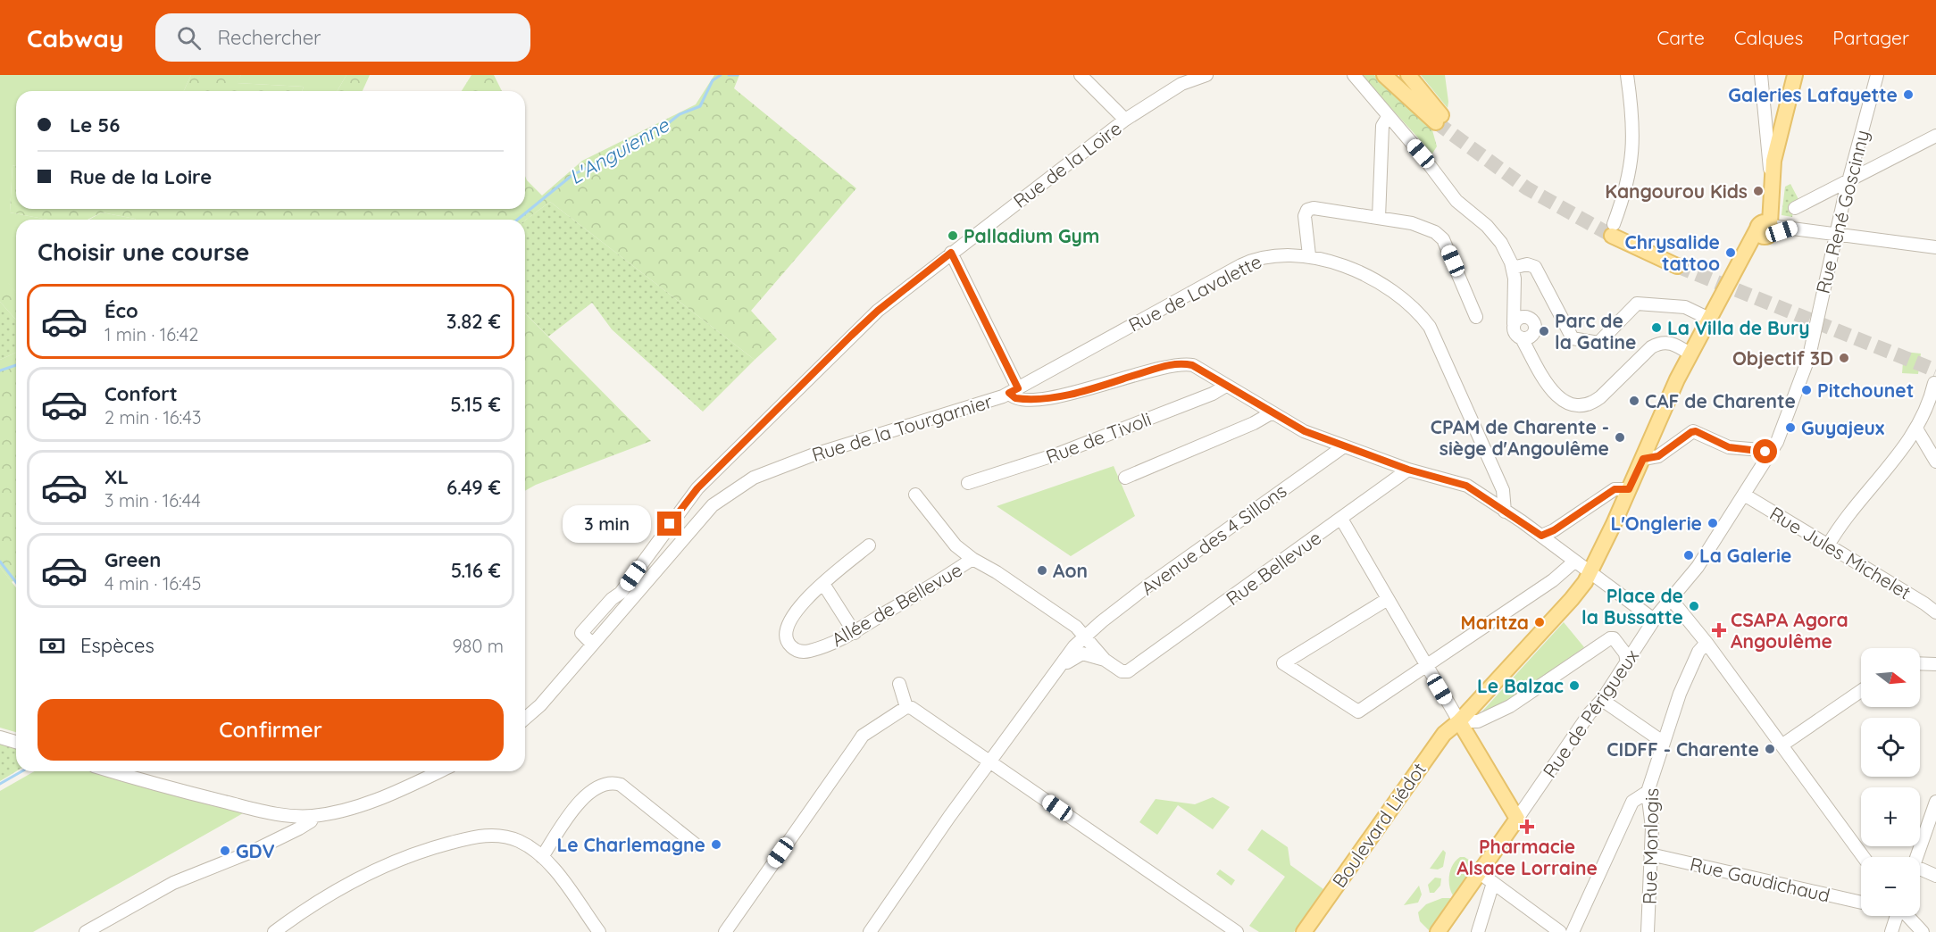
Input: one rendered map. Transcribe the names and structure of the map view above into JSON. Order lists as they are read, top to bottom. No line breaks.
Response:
{"streets":{"main road":["Rue de Périgueux","Boulevard Liédot"],"street":["Rue de la Loire","Rue René Goscinny","Rue de Lavalette","Rue de la Tourgarnier","Rue de Tivoli","Avenue des 4 Sillons","Rue Jules Michelet","Rue Bellevue","Allée de Bellevue","Rue Monlogis","Rue Gaudichaud"]},"crossings":[["Rue de la Loire","Rue de la Tourgarnier"],["Rue René Goscinny","Rue Jules Michelet"],["Rue René Goscinny","Rue de Périgueux"],["Rue de Lavalette","Rue de la Tourgarnier"],["Rue de la Tourgarnier","Rue de Tivoli"],["Rue de la Tourgarnier","Avenue des 4 Sillons"],["Rue de la Tourgarnier","Rue Bellevue"],["Rue de la Tourgarnier","Rue de Périgueux"],["Rue de la Tourgarnier","Boulevard Liédot"],["Avenue des 4 Sillons","Allée de Bellevue"],["Rue Jules Michelet","Rue de Périgueux"],["Rue Bellevue","Allée de Bellevue"],["Rue Monlogis","Rue Gaudichaud"]],"water":["L'Anguienne"],"places":{"other":["Galeries Lafayette","Kangourou Kids","Palladium Gym","Chrysalide tattoo","La Villa de Bury","Parc de la Gatine","Objectif 3D","Pitchounet","CAF de Charente","Guyajeux","CPAM de Charente - siège d'Angoulême","L'Onglerie","La Galerie","Aon","Place de la Bussatte","Maritza","Le Balzac","CIDFF - Charente","Le Charlemagne","GDV"],"health":["CSAPA Agora Angoulême","Pharmacie Alsace Lorraine"]},"north":"right","page":{"header":"Cabway","search":"Rechercher","nav":["Carte","Calques","Partager"],"banner":["Le 56","Rue de la Loire"],"heading":"Choisir une course","list":[{"name":"Éco","note":"1 min · 16:42","value":"3.82 €"},{"name":"Confort","note":"2 min · 16:43","value":"5.15 €"},{"name":"XL","note":"3 min · 16:44","value":"6.49 €"},{"name":"Green","note":"4 min · 16:45","value":"5.16 €"}],"bubble":"3 min","pay":["Espèces","980 m"],"map_buttons":["+","−"],"buttons":"Confirmer"}}
